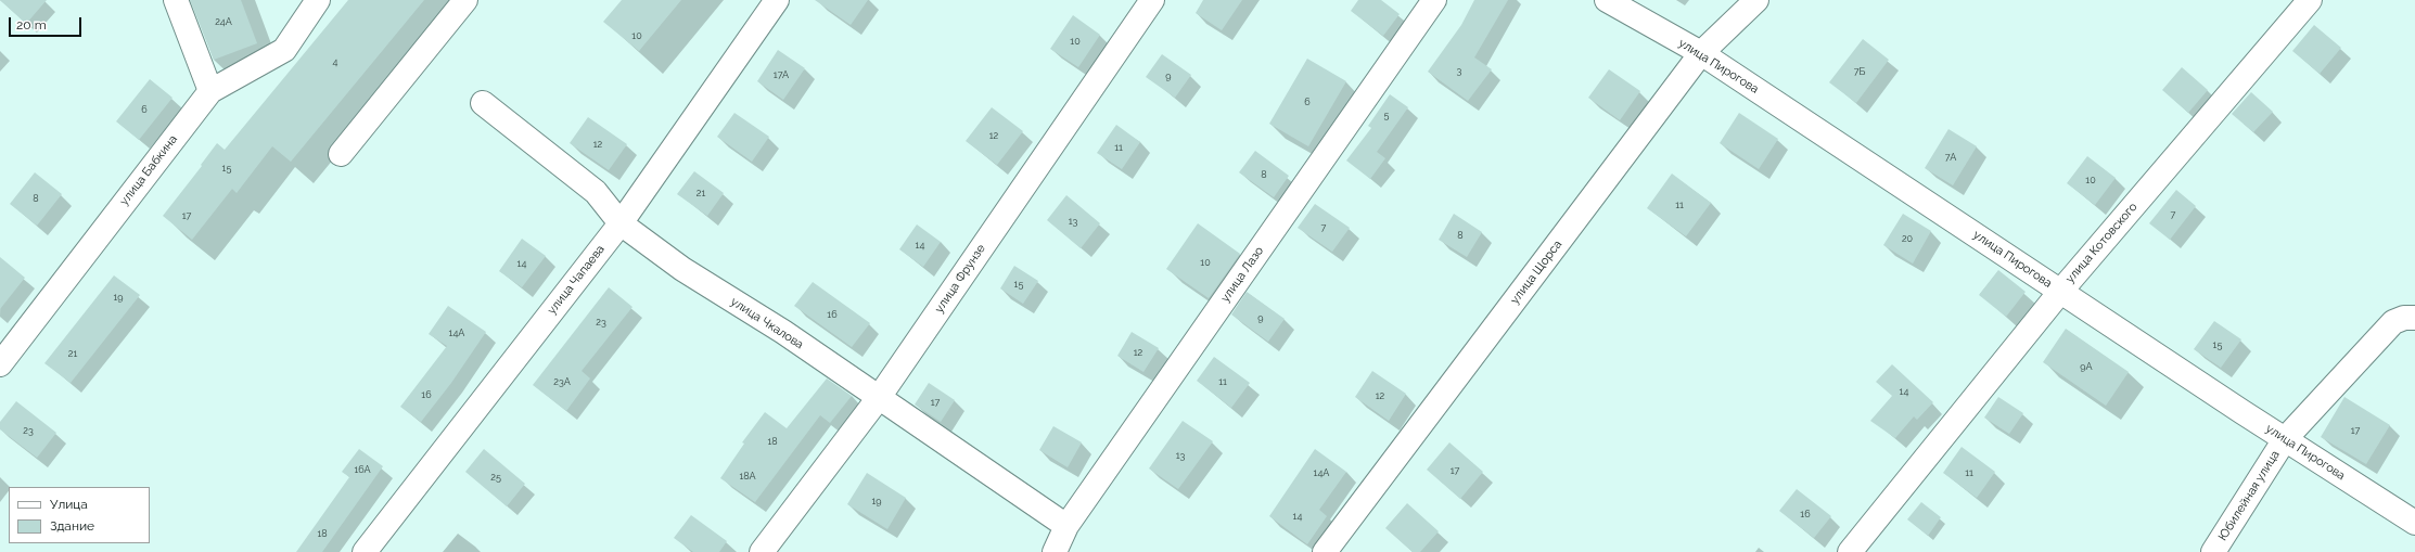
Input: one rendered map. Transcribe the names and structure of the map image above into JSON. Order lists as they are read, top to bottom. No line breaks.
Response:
{"streets":{"street":["улица Пирогова","улица Бабкина","улица Котовского","улица Щорса","улица Лазо","улица Фрунзе","улица Чапаева","улица Чкалова","Юбилейная улица"]},"crossings":[["улица Пирогова","улица Котовского"],["улица Пирогова","улица Щорса"],["улица Пирогова","Юбилейная улица"],["улица Лазо","улица Чкалова"],["улица Фрунзе","улица Чкалова"],["улица Чапаева","улица Чкалова"]],"house_numbers":["24А","10","10","4","3","7Б","17А","9","6","6","5","12","12","11","7А","15","8","10","21","8","11","7","17","13","7","8","20","14","10","14","15","19","16","9","23","14А","15","12","21","9А","23А","11","14","16","12","17","23","17","18","13","16А","17","14А","11","18А","25","19","16","14","18"],"legend":["Улица","Здание"],"scale_bar":"20 m"}
